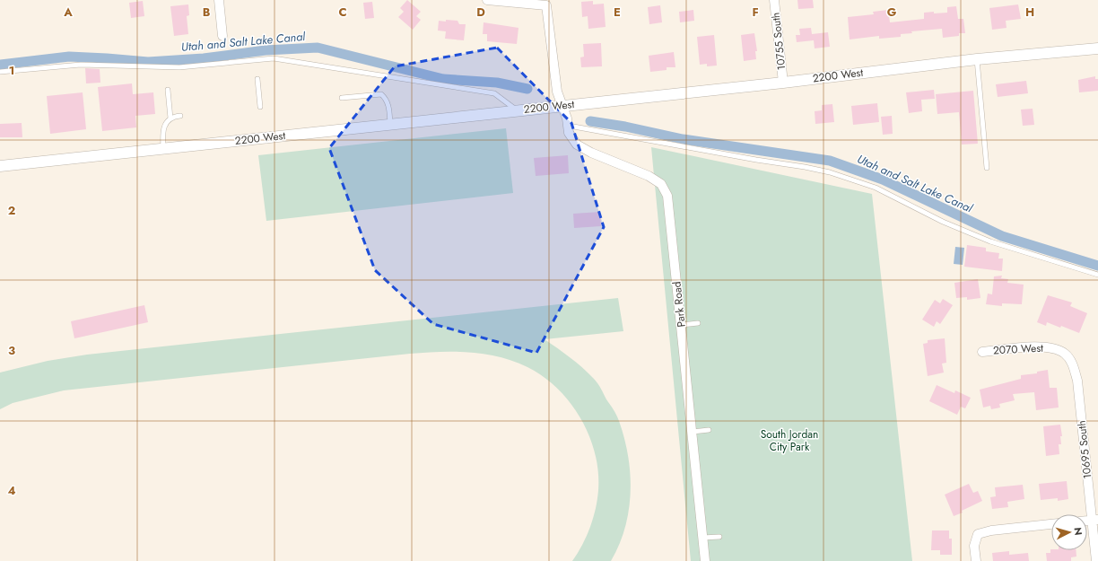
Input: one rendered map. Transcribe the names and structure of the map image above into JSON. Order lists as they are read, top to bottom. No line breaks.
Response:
{"streets":{"street":["10755 South","2200 West","Park Road","2070 West","10695 South"]},"crossings":[["10755 South","2200 West"],["2200 West","Park Road"],["2070 West","10695 South"]],"water":["Utah and Salt Lake Canal"],"parks":["South Jordan City Park"],"north":"right","grid":{"columns":["A","B","C","D","E","F","G","H"],"rows":["1","2","3","4"]}}
